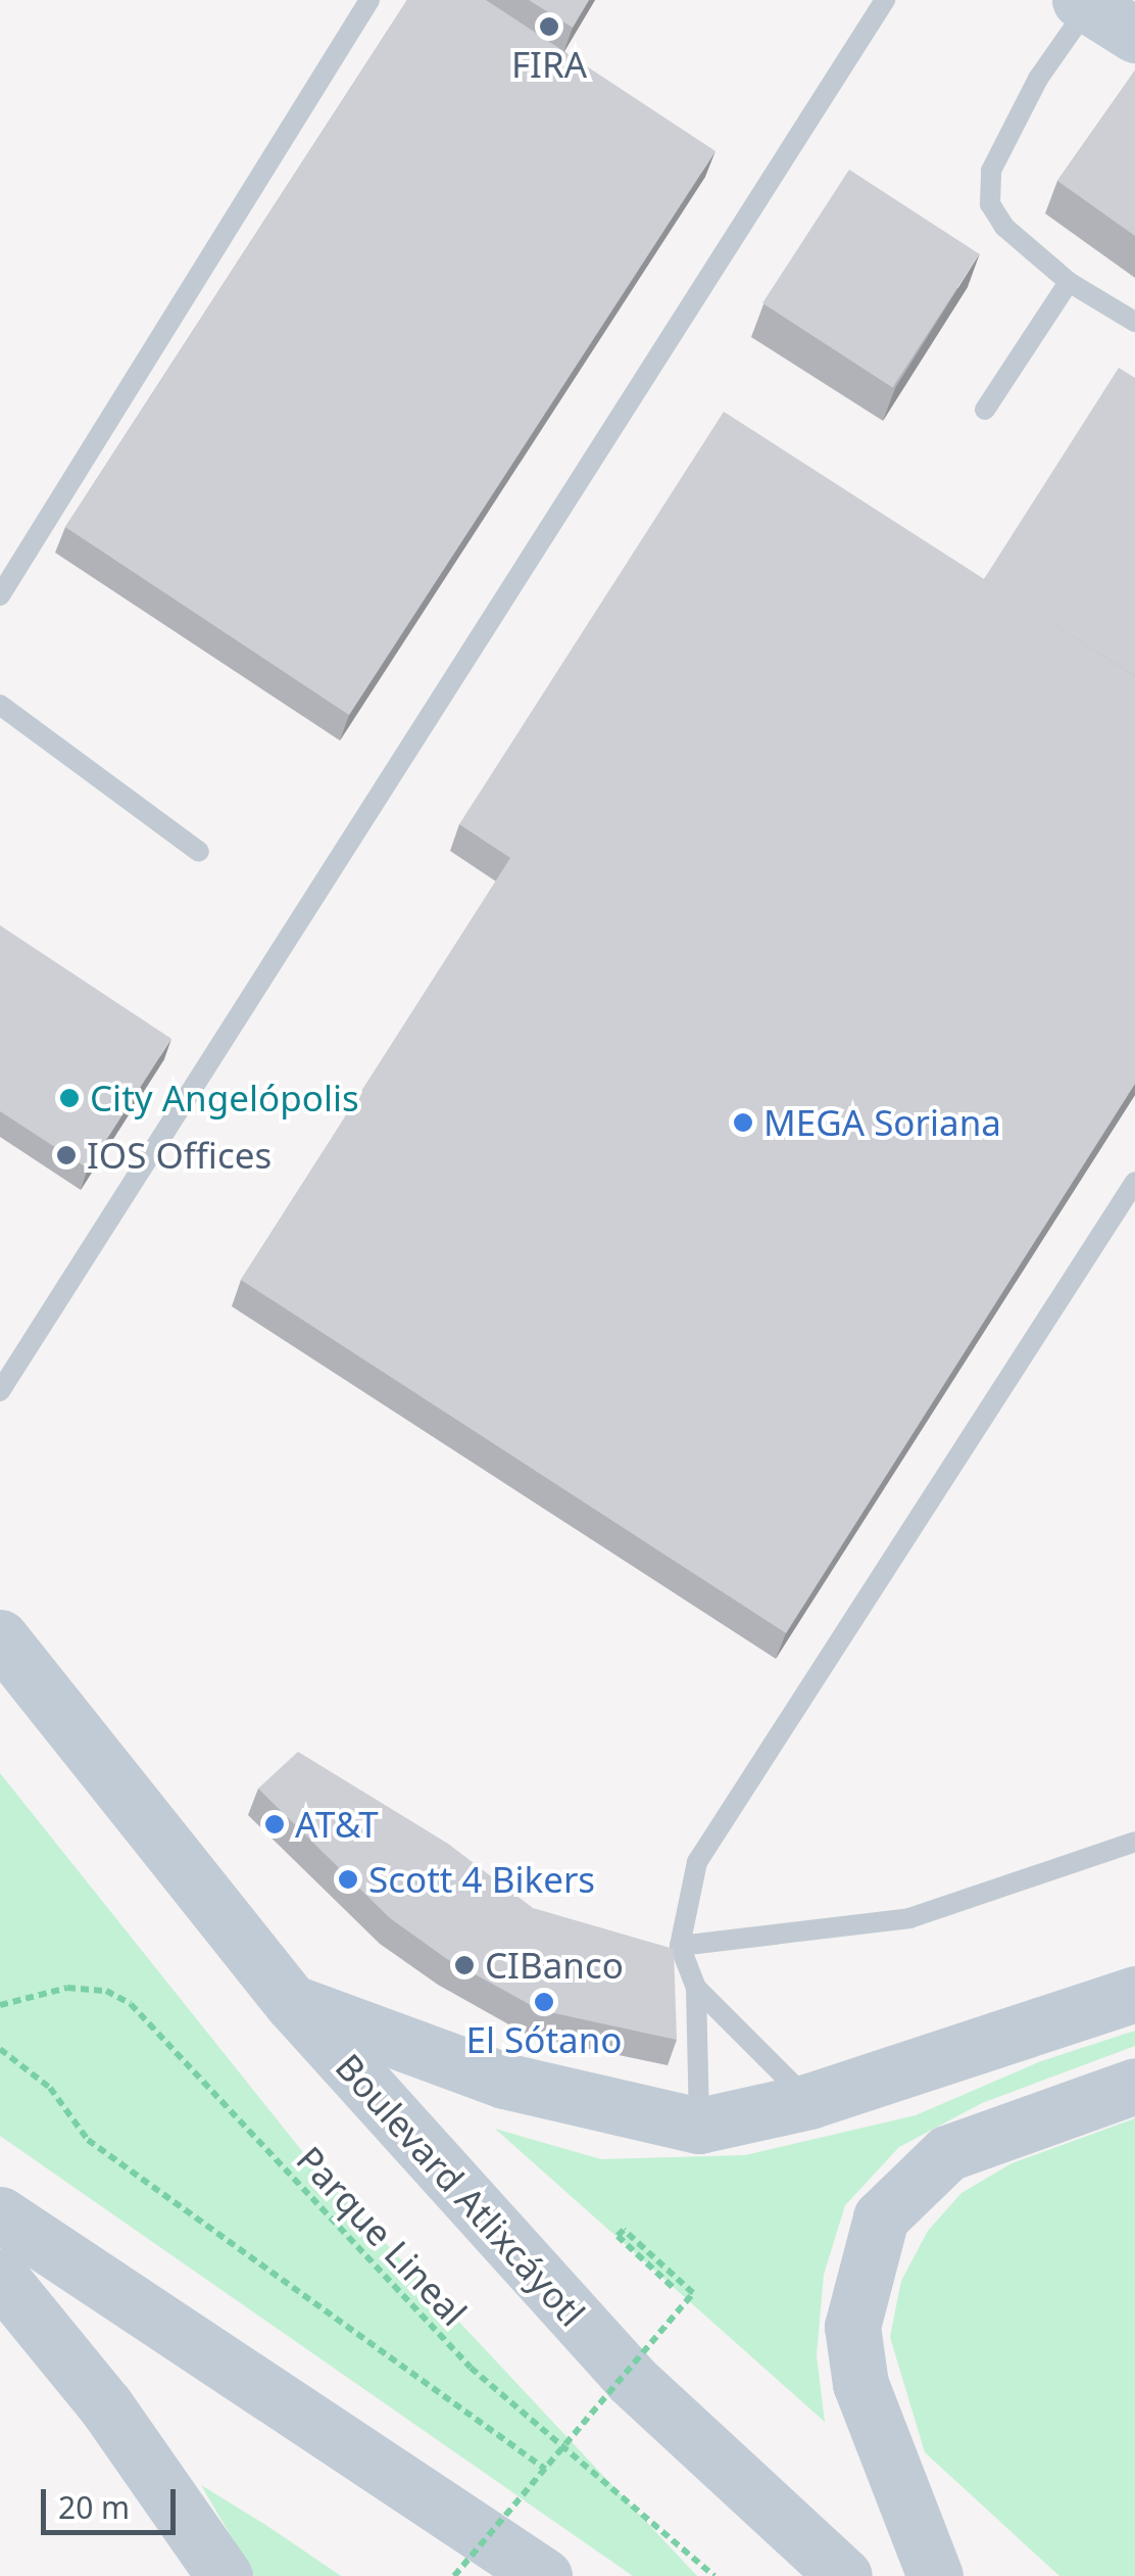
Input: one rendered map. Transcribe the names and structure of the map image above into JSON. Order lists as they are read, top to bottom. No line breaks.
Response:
{"streets":{"main road":["Boulevard Atlixcáyotl"],"path":["Parque Lineal"]},"places":["FIRA","City Angelópolis","MEGA Soriana","IOS Offices","AT&T","Scott 4 Bikers","CIBanco","El Sótano"],"scale_bar":"20 m"}
